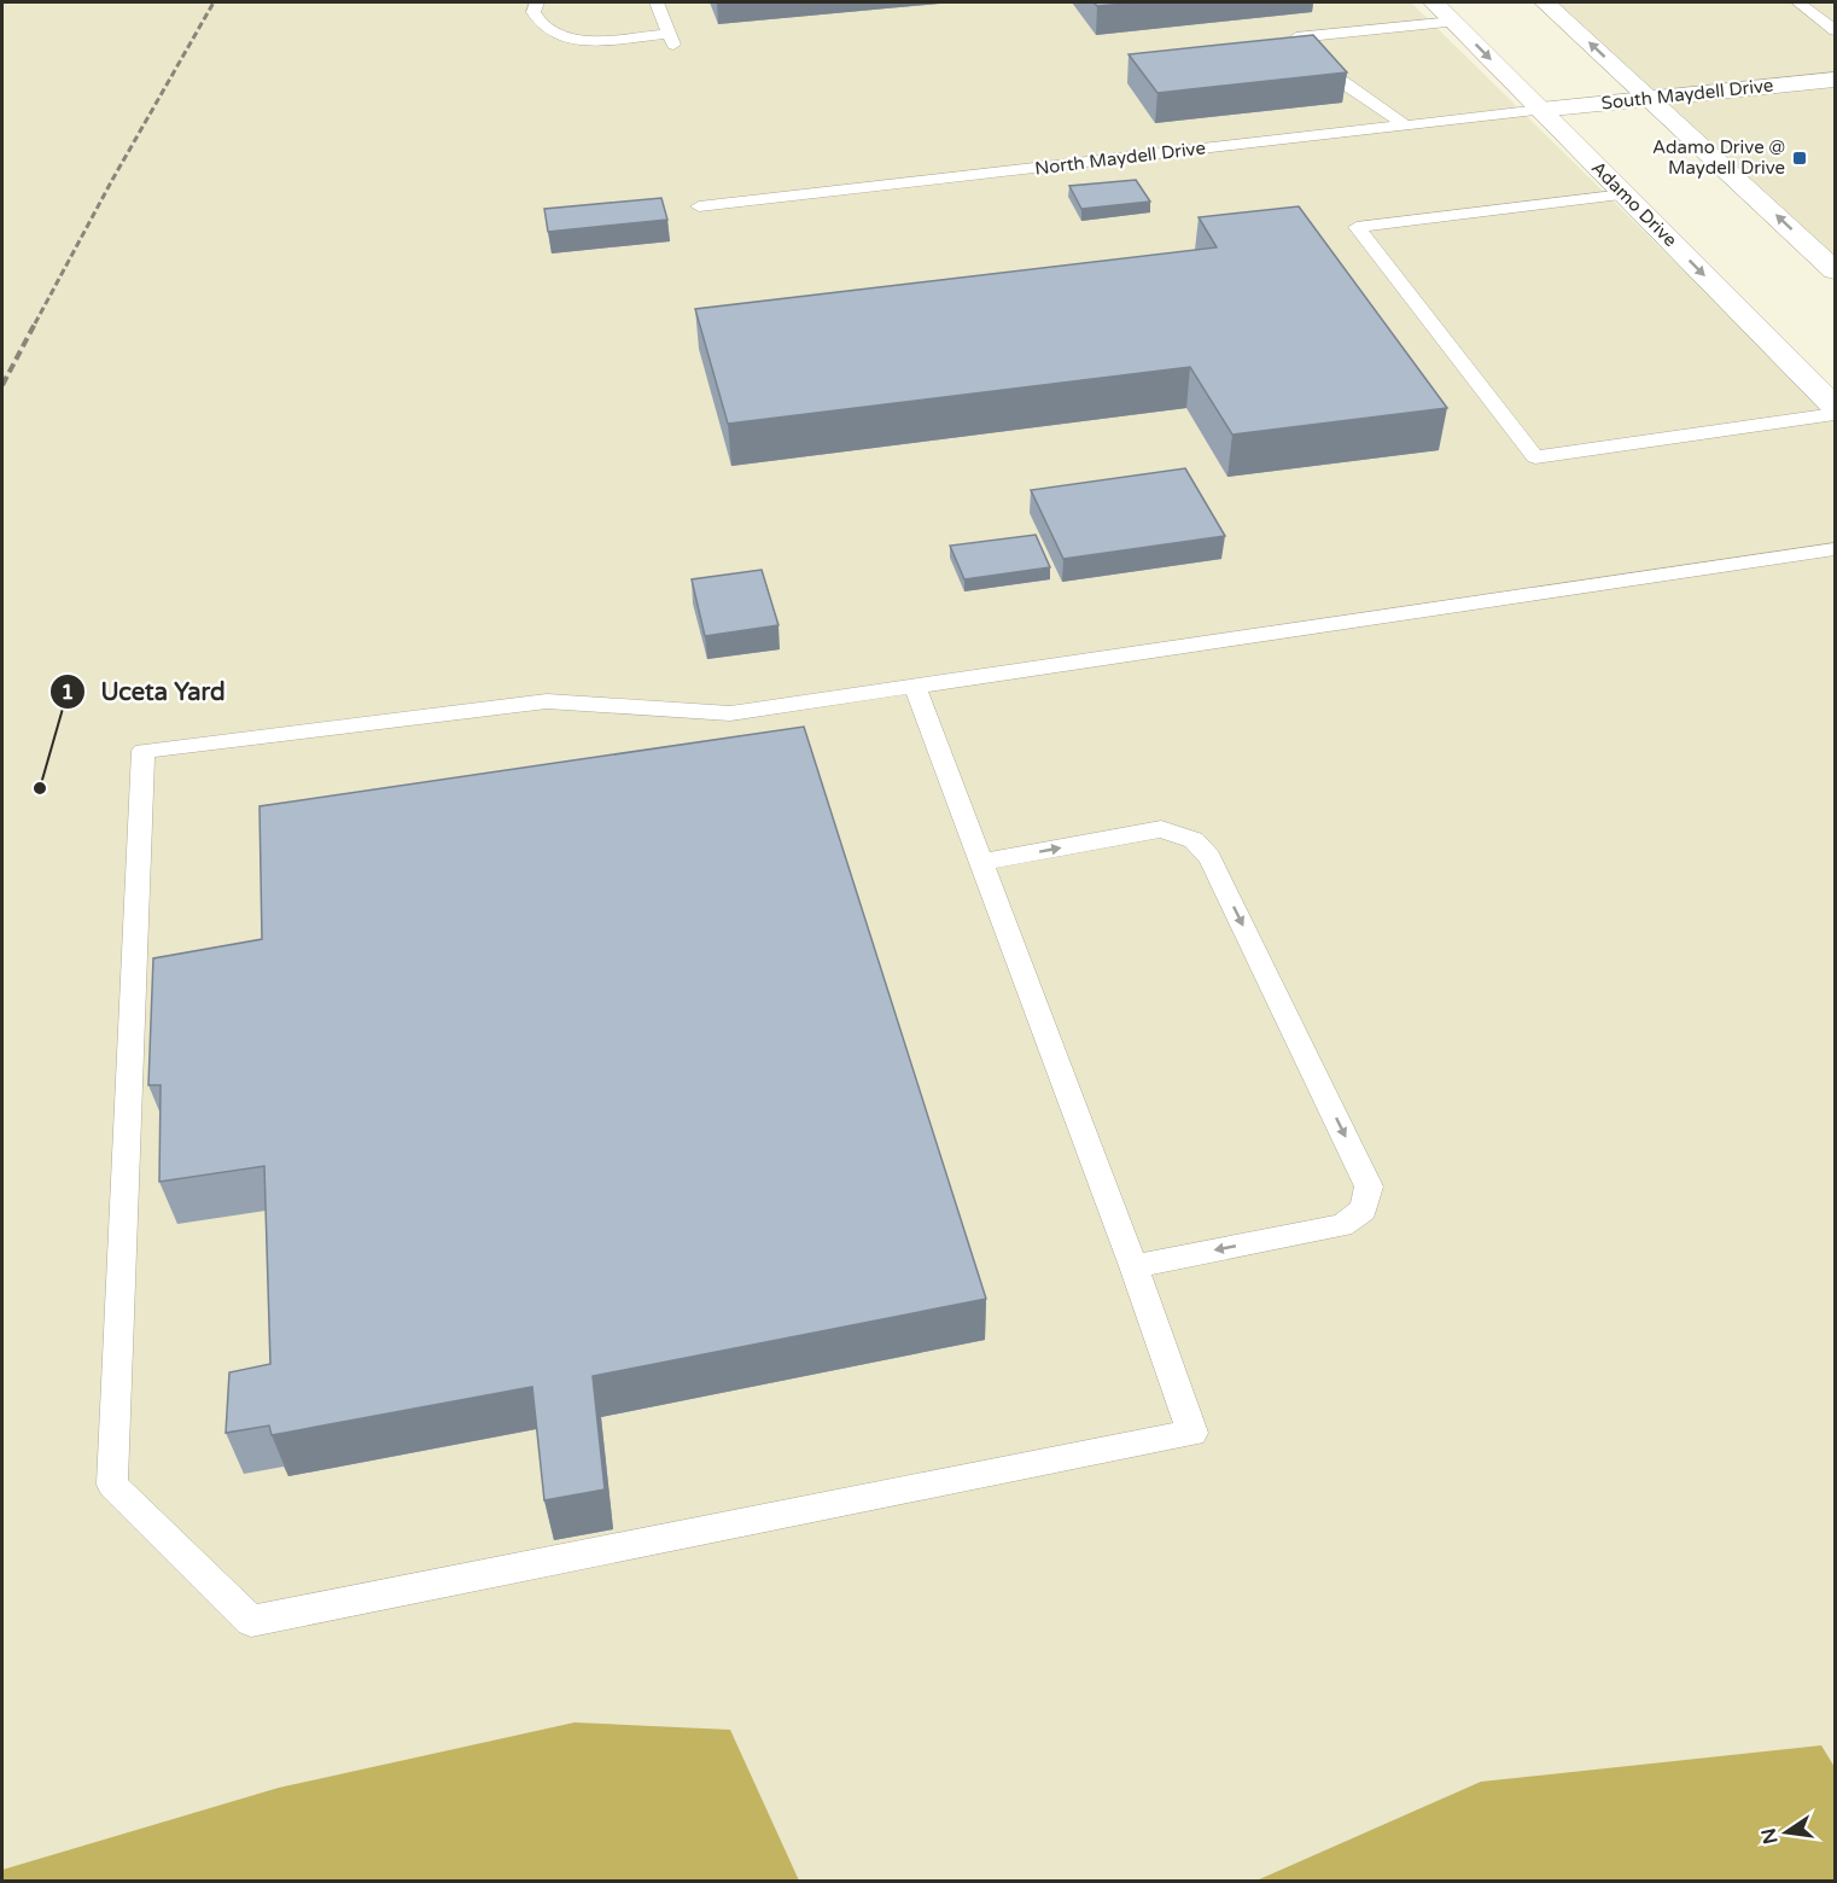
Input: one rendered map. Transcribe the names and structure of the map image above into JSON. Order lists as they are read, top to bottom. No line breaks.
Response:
{"streets":{"main road":["South Maydell Drive","Adamo Drive"],"lane":["North Maydell Drive"]},"crossings":[["South Maydell Drive","North Maydell Drive"],["South Maydell Drive","Adamo Drive"],["North Maydell Drive","Adamo Drive"]],"places":{"transit":["Adamo Drive @ Maydell Drive"],"other":["Uceta Yard"]},"north":"left"}
